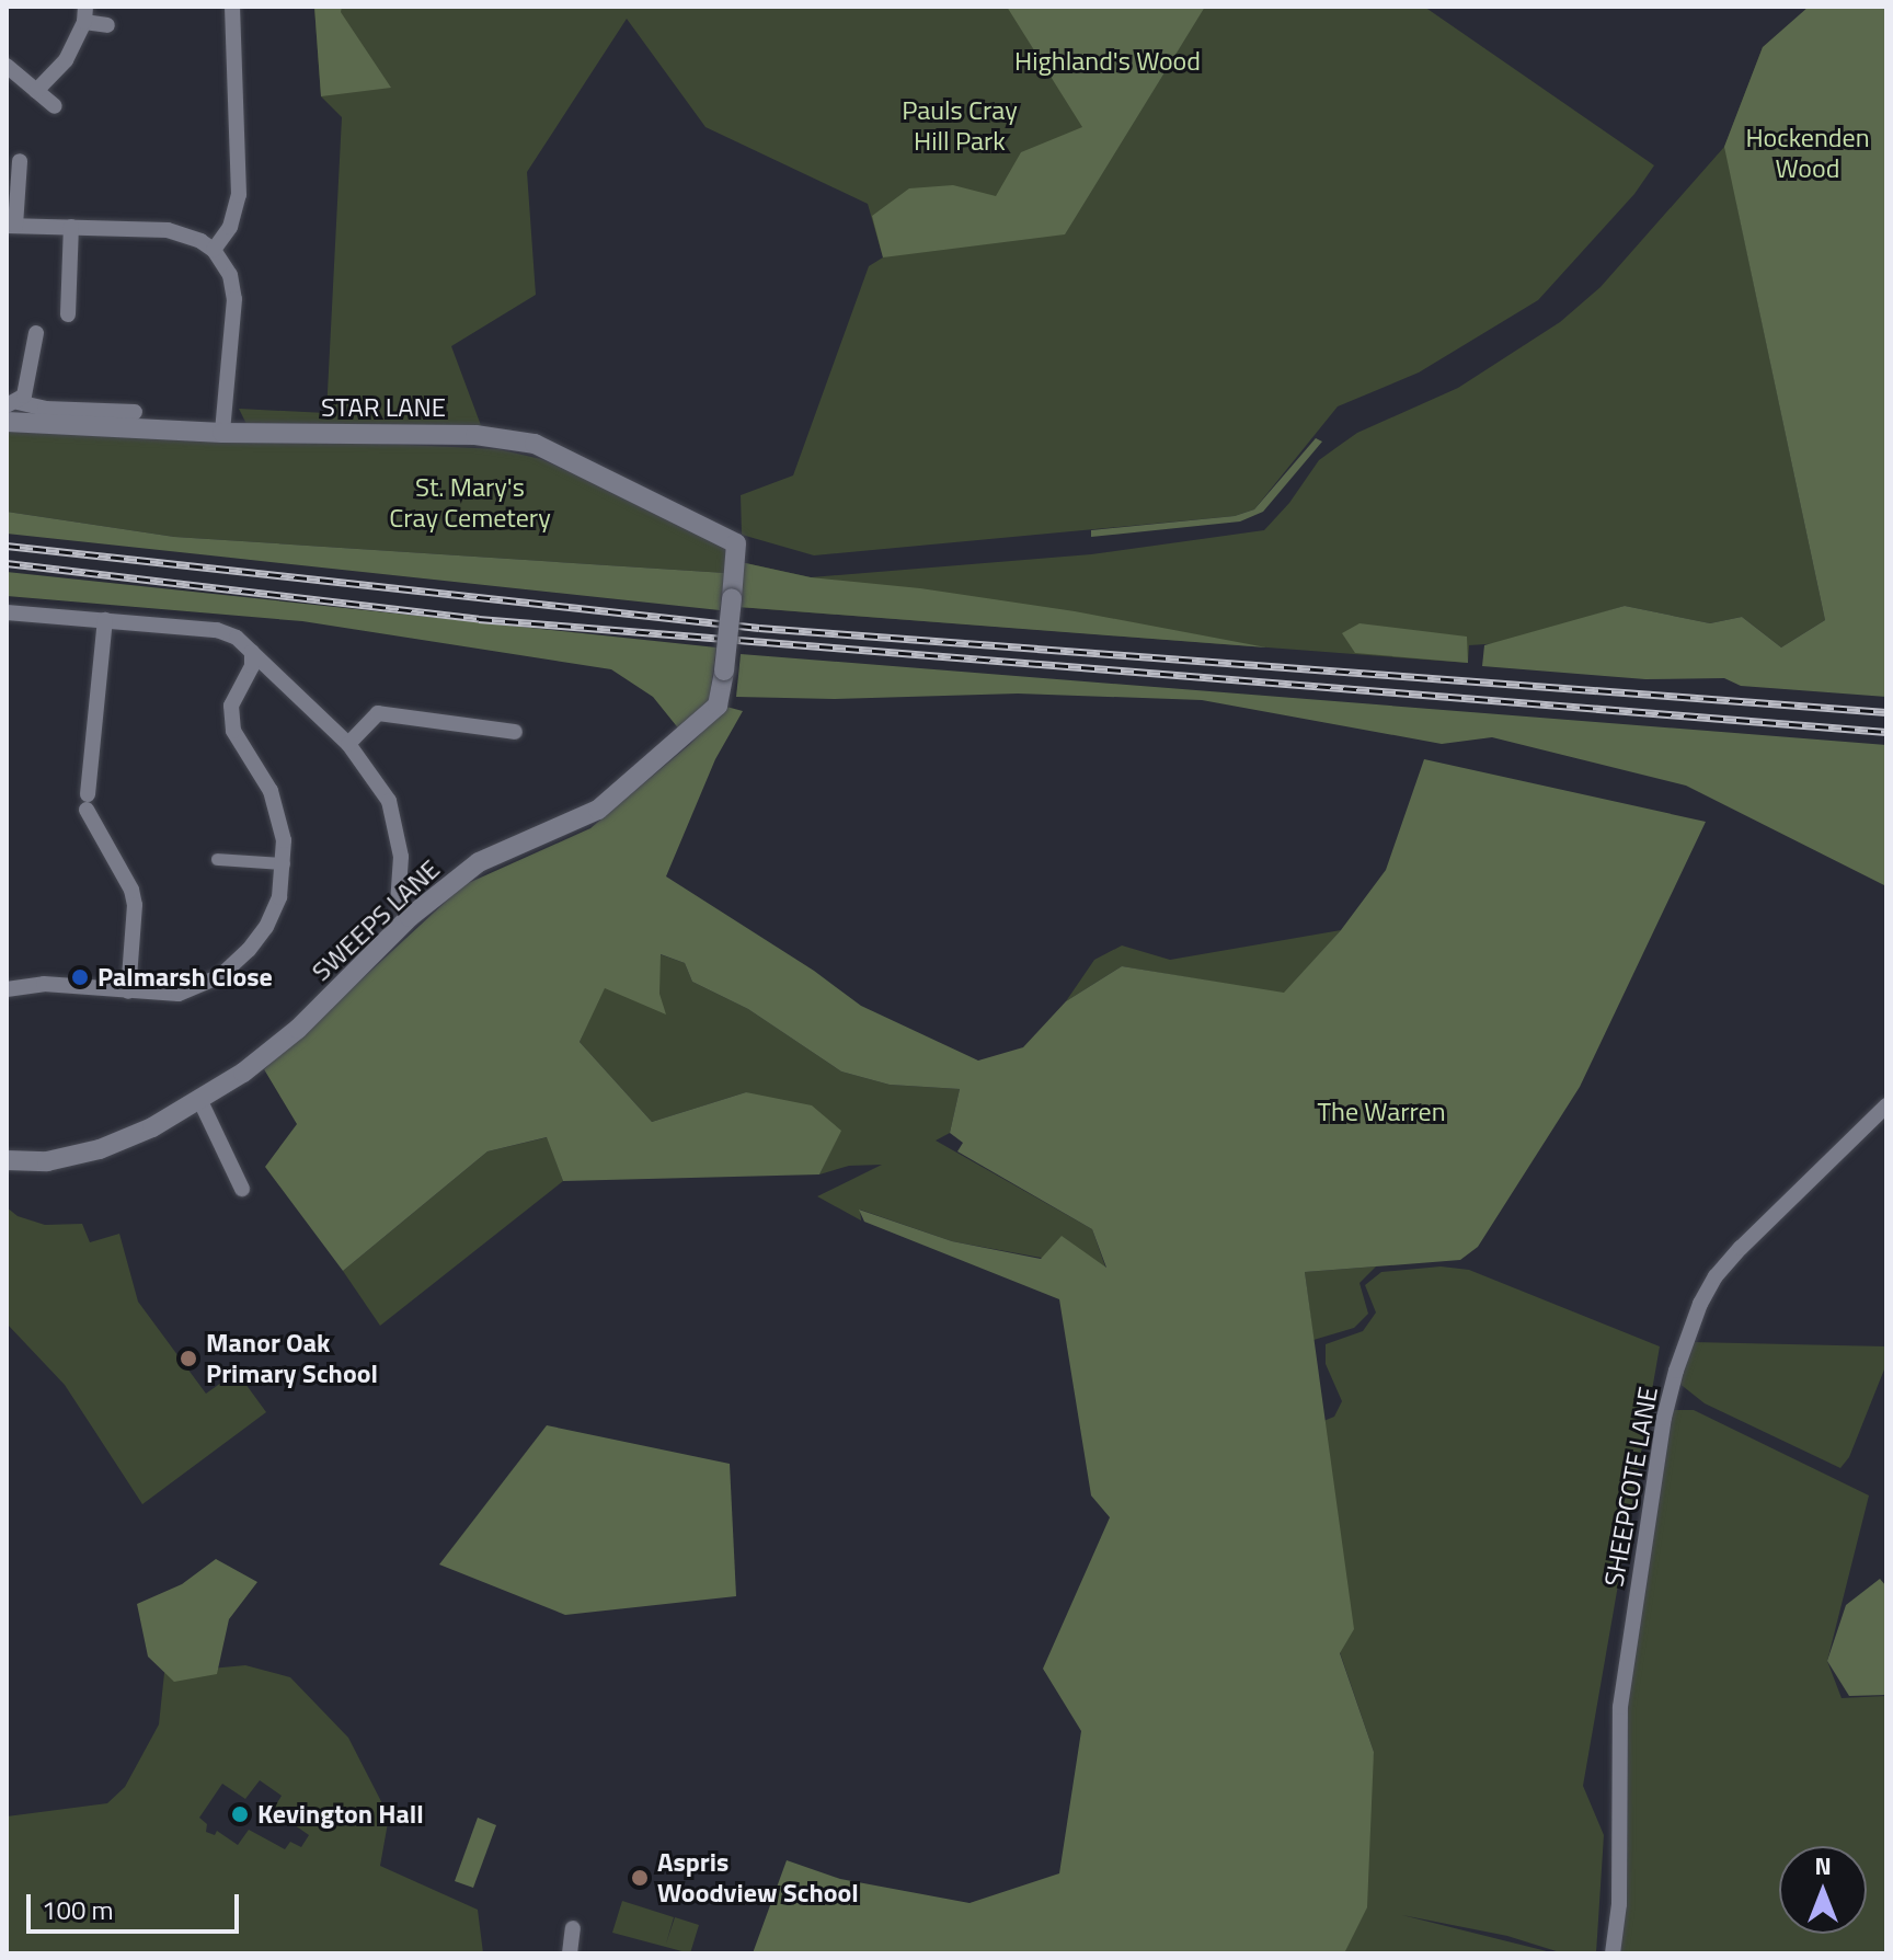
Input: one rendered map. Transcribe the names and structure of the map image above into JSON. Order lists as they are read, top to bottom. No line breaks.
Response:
{"streets":{"street":["STAR LANE","SWEEPS LANE","SHEEPCOTE LANE"]},"crossings":[["STAR LANE","SWEEPS LANE"]],"parks":["Highland's Wood","Pauls Cray Hill Park","Hockenden Wood","St. Mary's Cray Cemetery","The Warren"],"places":["Palmarsh Close","Manor Oak Primary School","Kevington Hall","Aspris Woodview School"],"scale_bar":"100 m","north":"top"}
